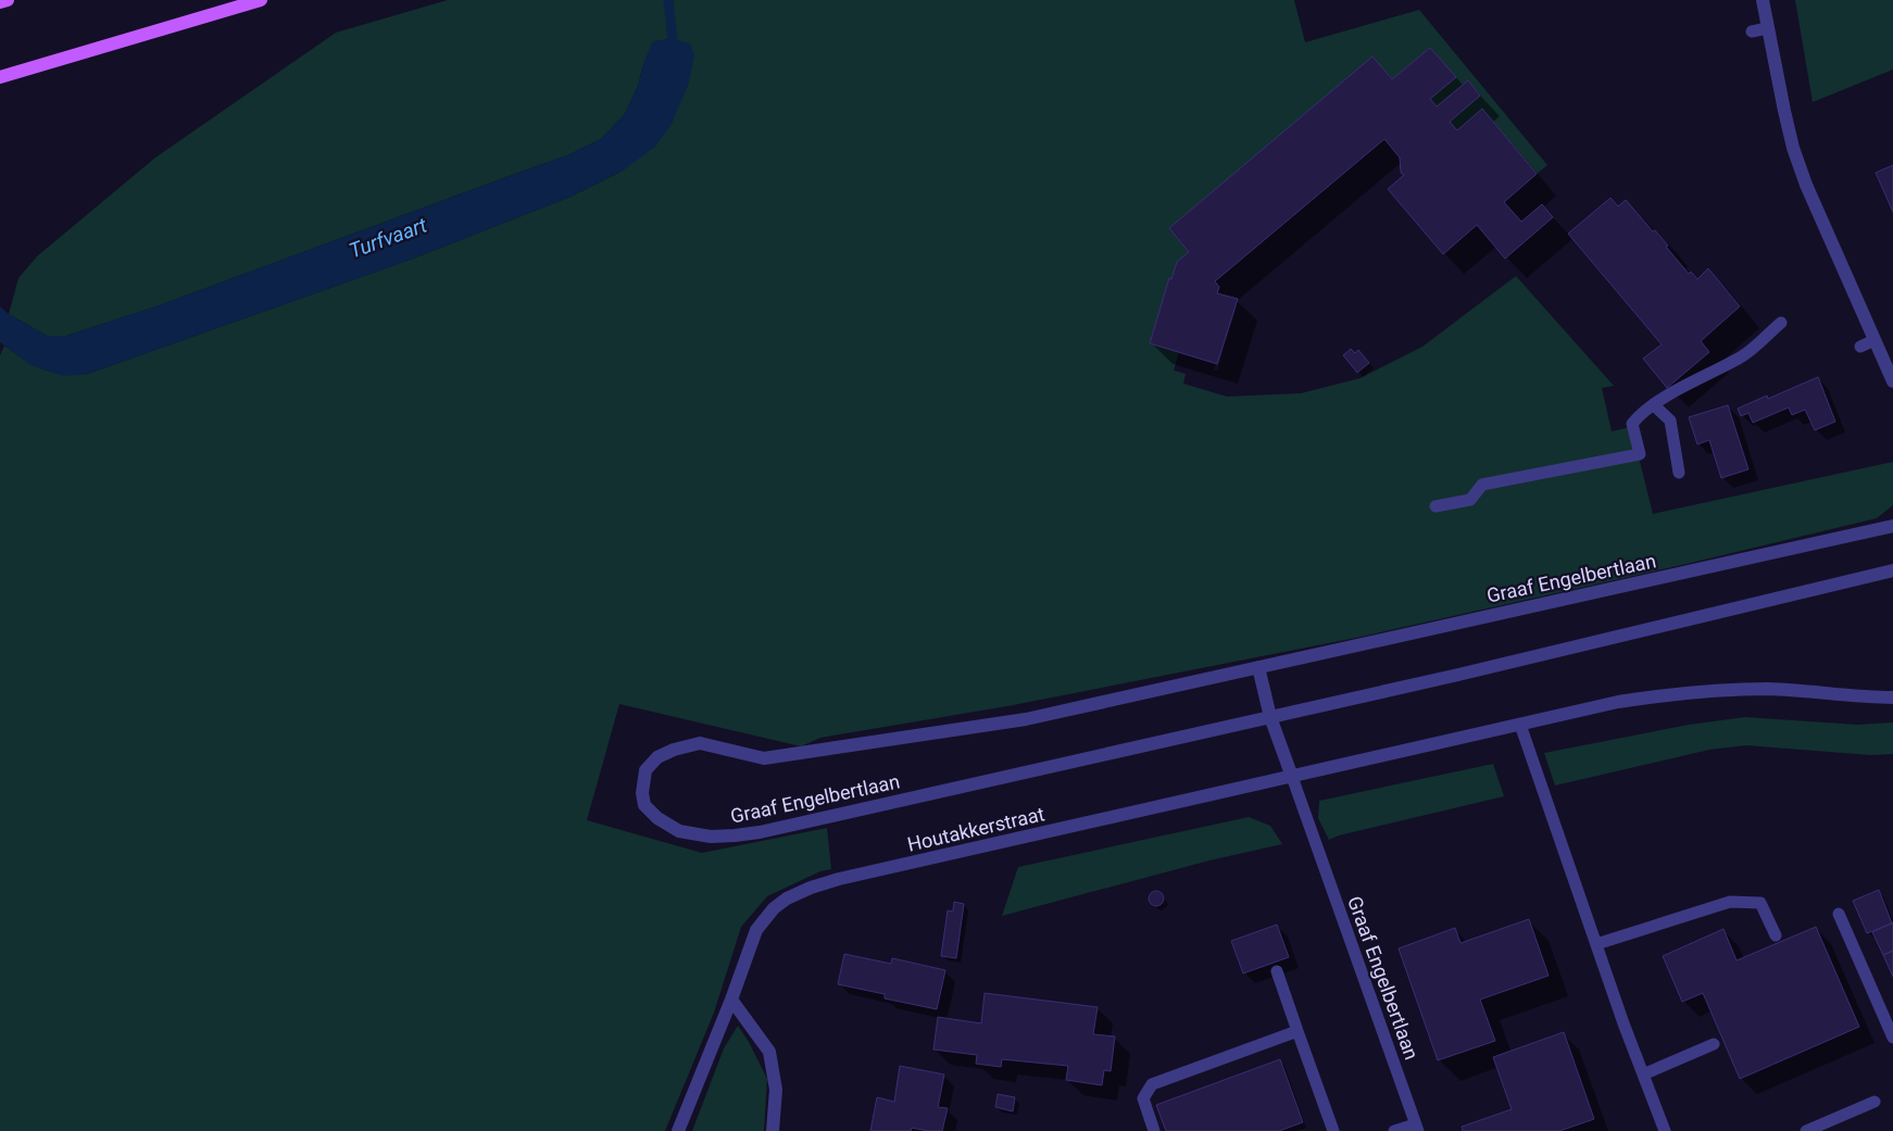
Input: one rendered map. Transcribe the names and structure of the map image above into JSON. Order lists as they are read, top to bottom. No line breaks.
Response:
{"streets":{"street":["Graaf Engelbertlaan","Houtakkerstraat"]},"crossings":[["Graaf Engelbertlaan","Houtakkerstraat"]],"water":["Turfvaart"]}
